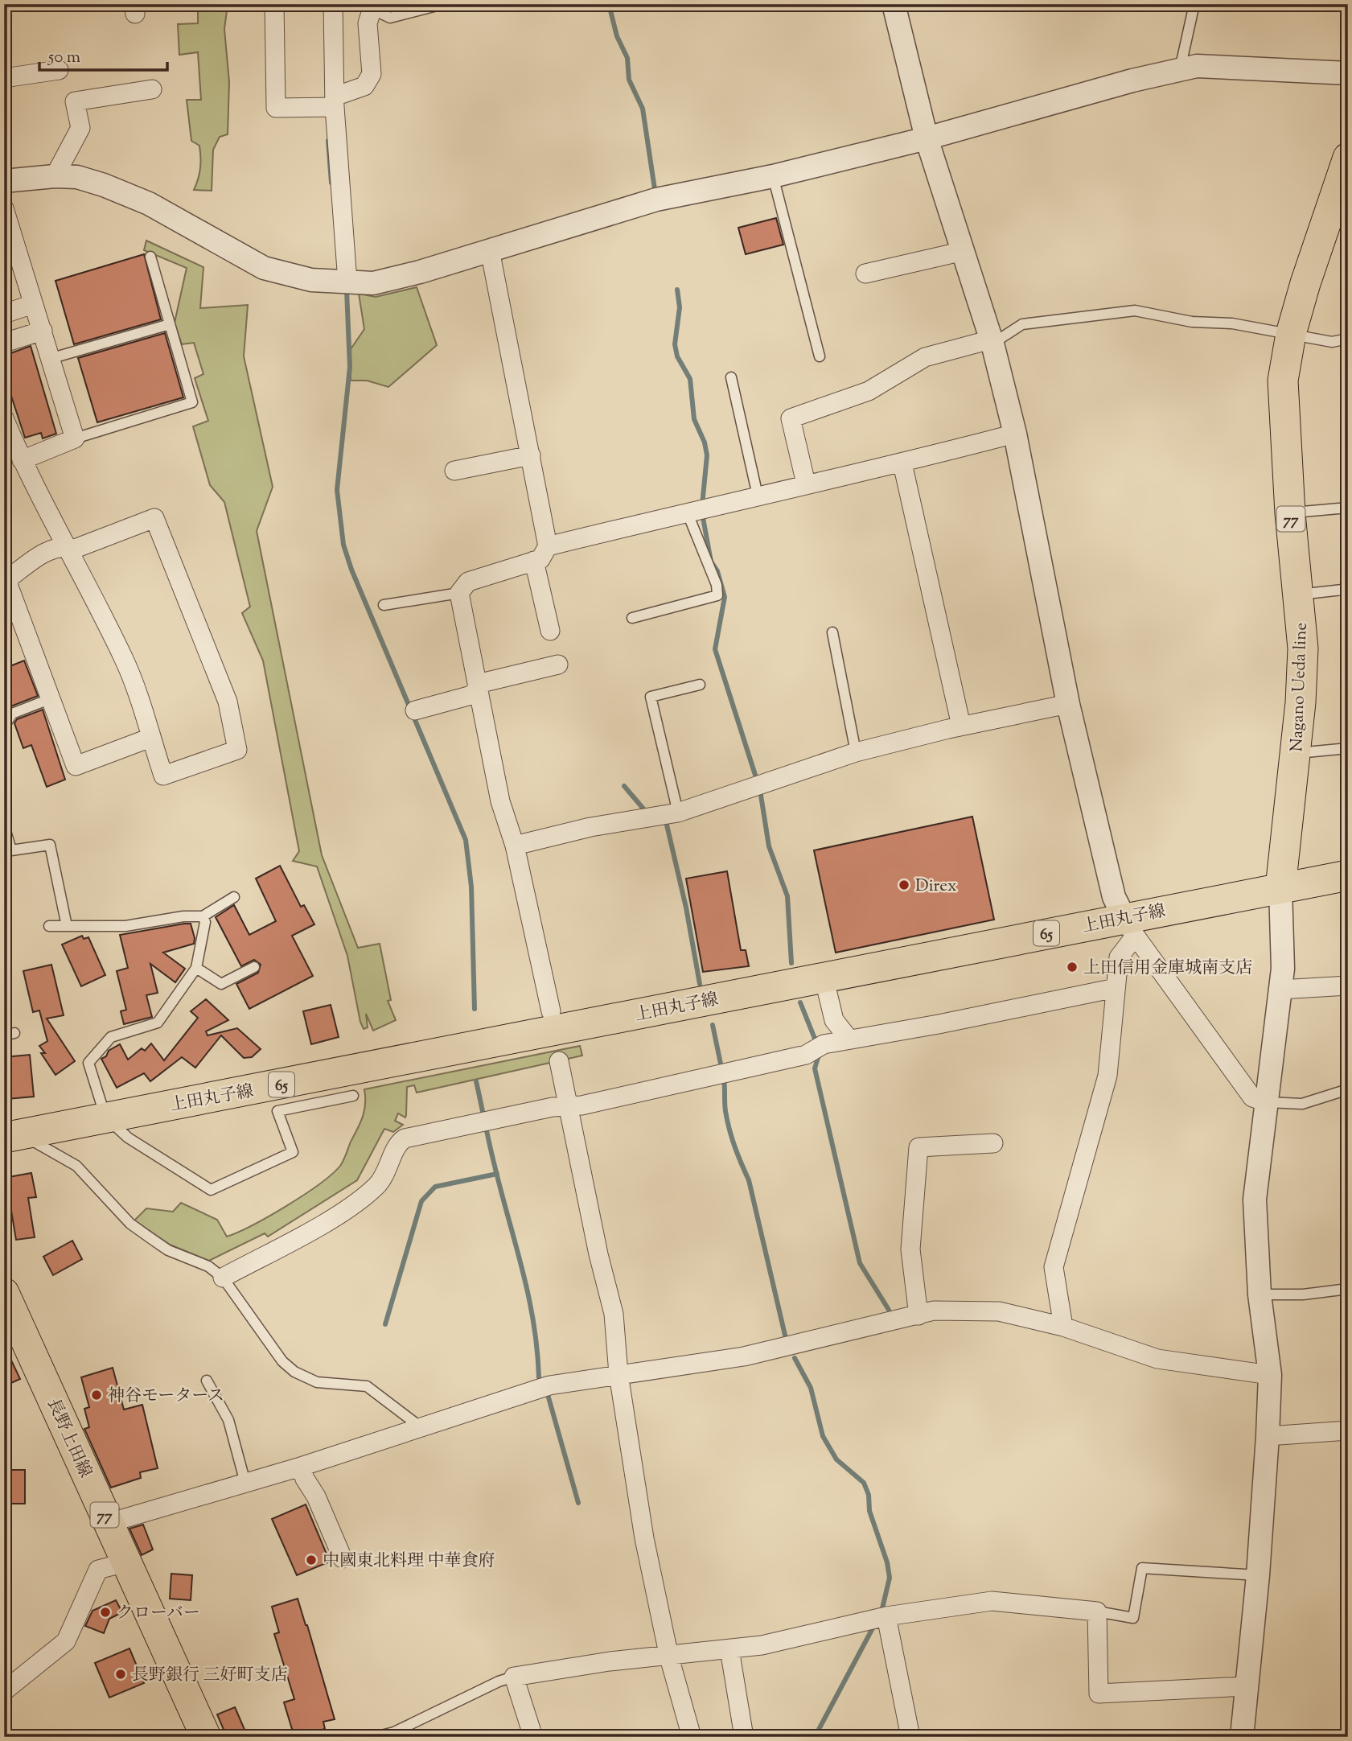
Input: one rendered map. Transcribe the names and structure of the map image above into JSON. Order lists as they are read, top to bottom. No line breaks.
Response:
{"streets":{"main road":["77","Nagano Ueda line","上田丸子線","65","長野上田線"]},"crossings":[["Nagano Ueda line","上田丸子線"]],"places":["Direx","上田信用金庫城南支店","神谷モータース","中國東北料理 中華食府","クローバー","長野銀行 三好町支店"],"scale_bar":"50 m"}
